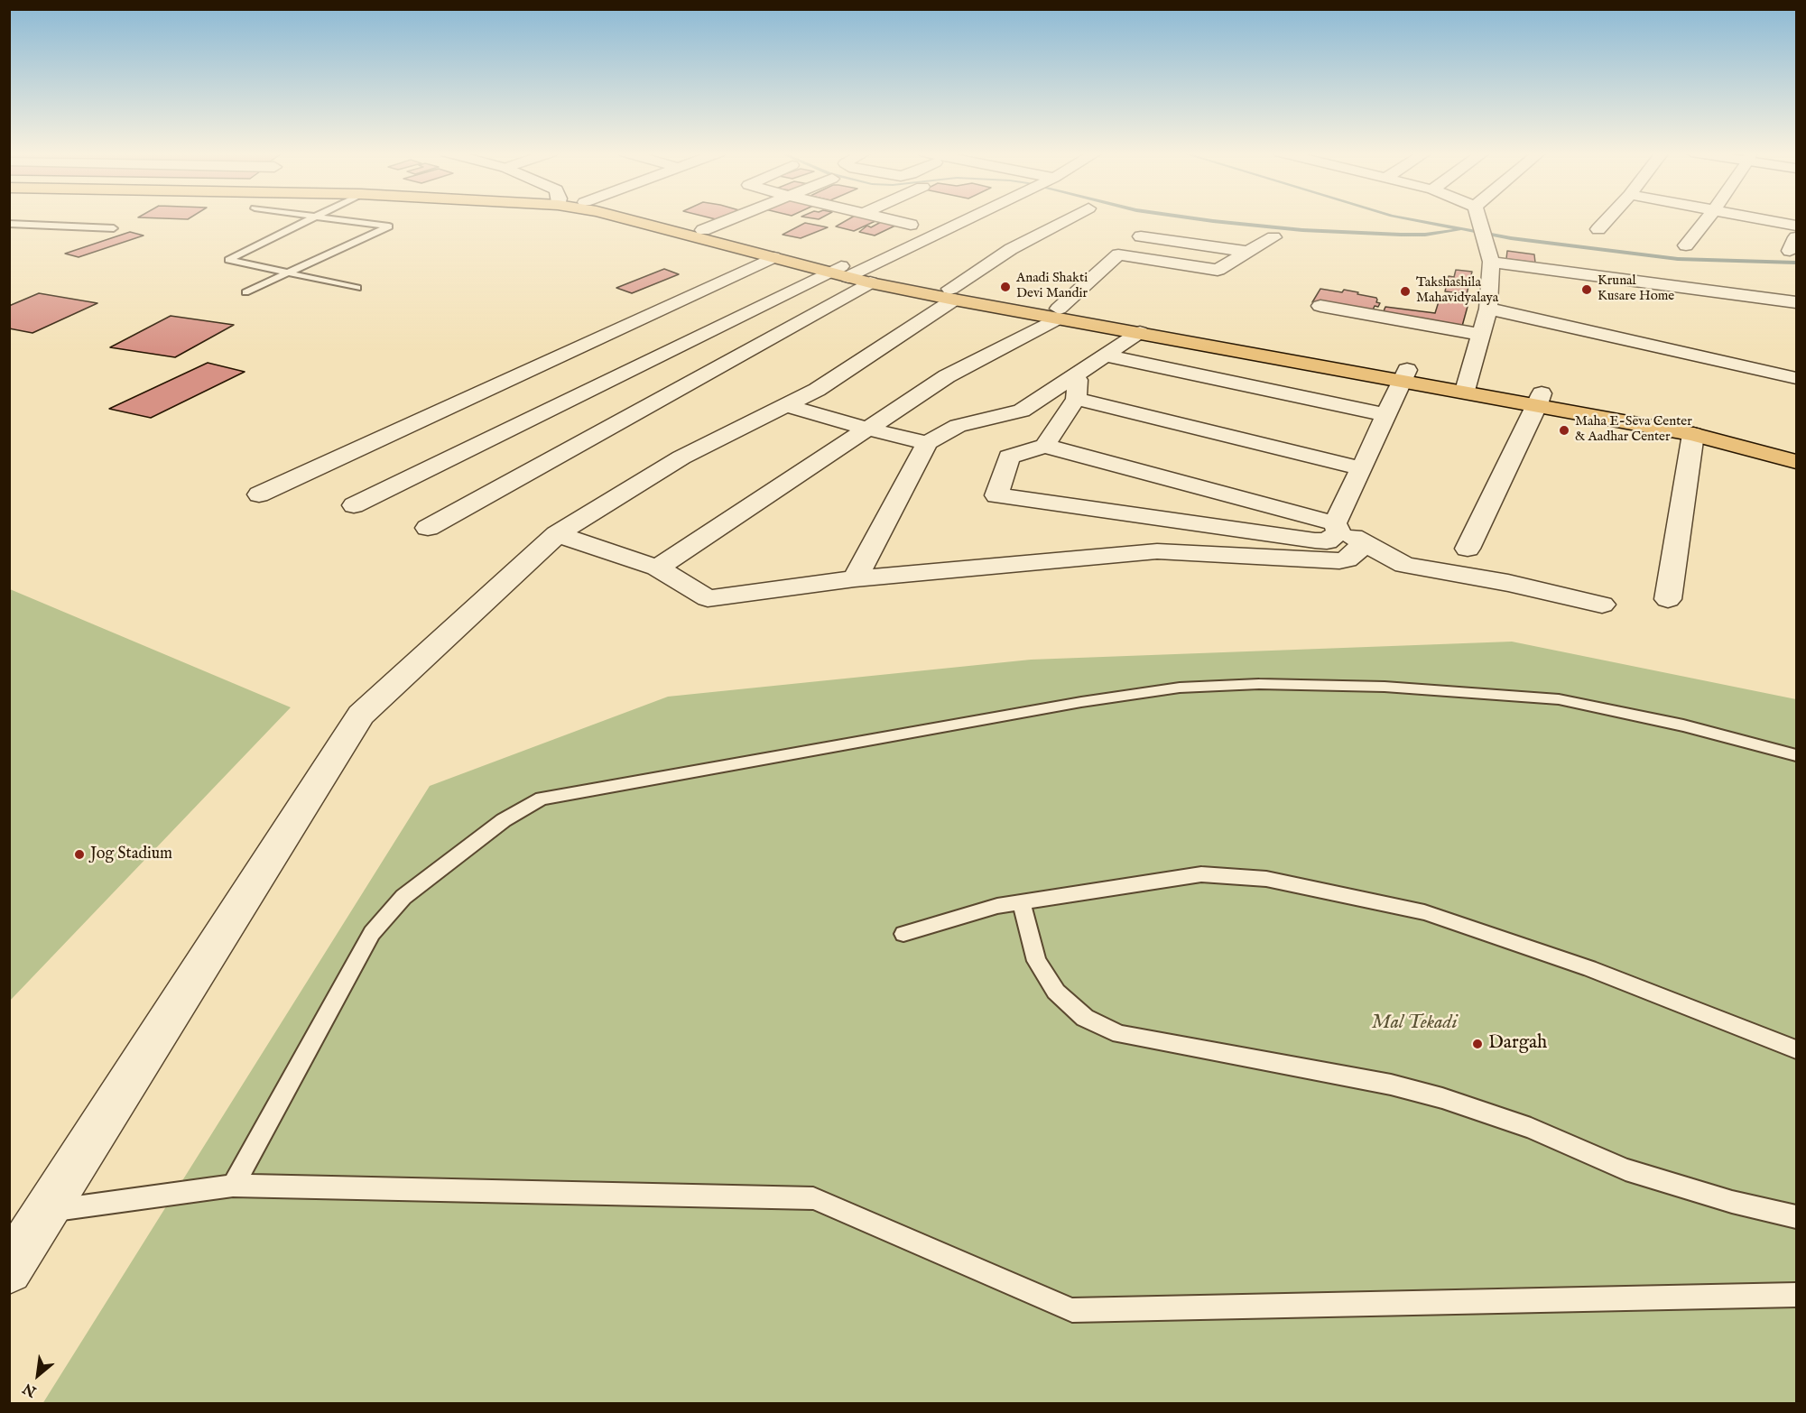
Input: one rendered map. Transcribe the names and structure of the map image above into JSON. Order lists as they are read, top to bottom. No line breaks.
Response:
{"parks":["Mal Tekadi"],"places":["Anadi Shakti Devi Mandir","Krunal Kusare Home","Takshashila Mahavidyalaya","Maha E-Seva Center & Aadhar Center","Jog Stadium","Dargah"],"north":"bottom left"}
